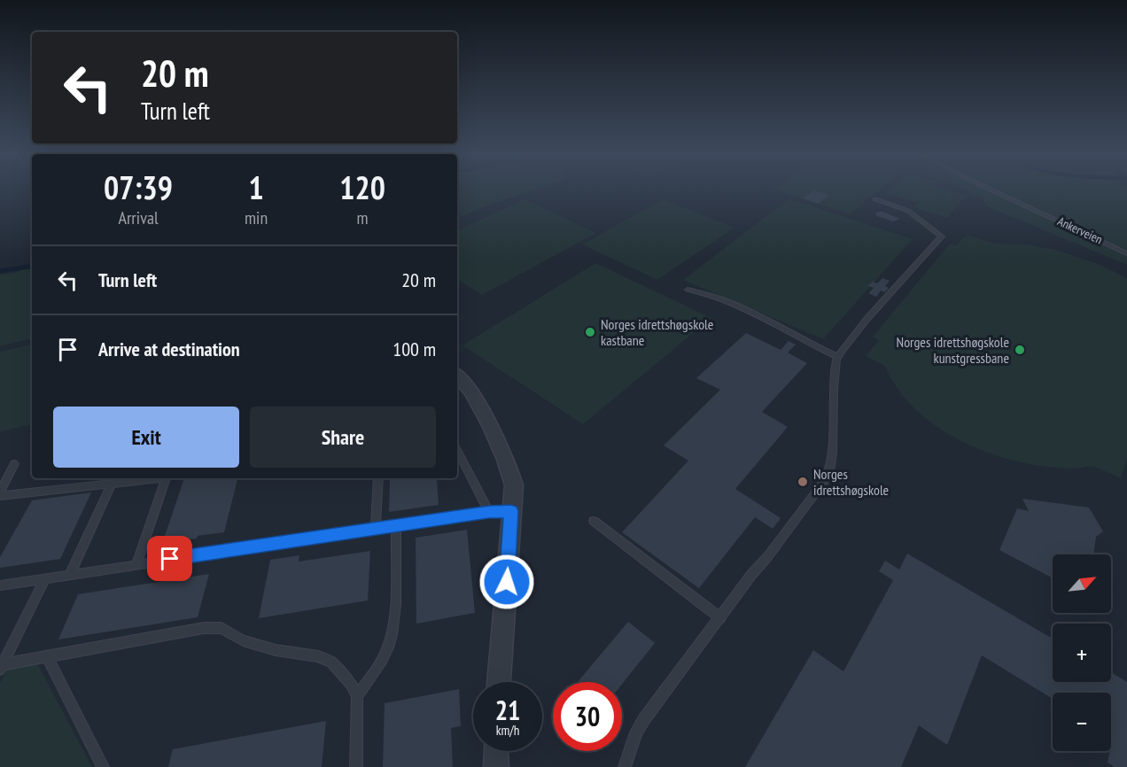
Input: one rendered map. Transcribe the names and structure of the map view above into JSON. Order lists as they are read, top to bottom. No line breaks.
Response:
{"streets":{"lane":["Ankerveien"]},"places":["Norges idrettshøgskole kastbane","Norges idrettshøgskole kunstgressbane","Norges idrettshøgskole"],"north":"top right","page":{"turn":["20 m","Turn left"],"eta":["07:39","Arrival","1","min","120","m"],"list":[{"name":"Turn left","value":"20 m"},{"name":"Arrive at destination","value":"100 m"}],"buttons":["Exit","Share"],"map_buttons":["+","−"],"speed":"21 km/h","limit":"30"}}
